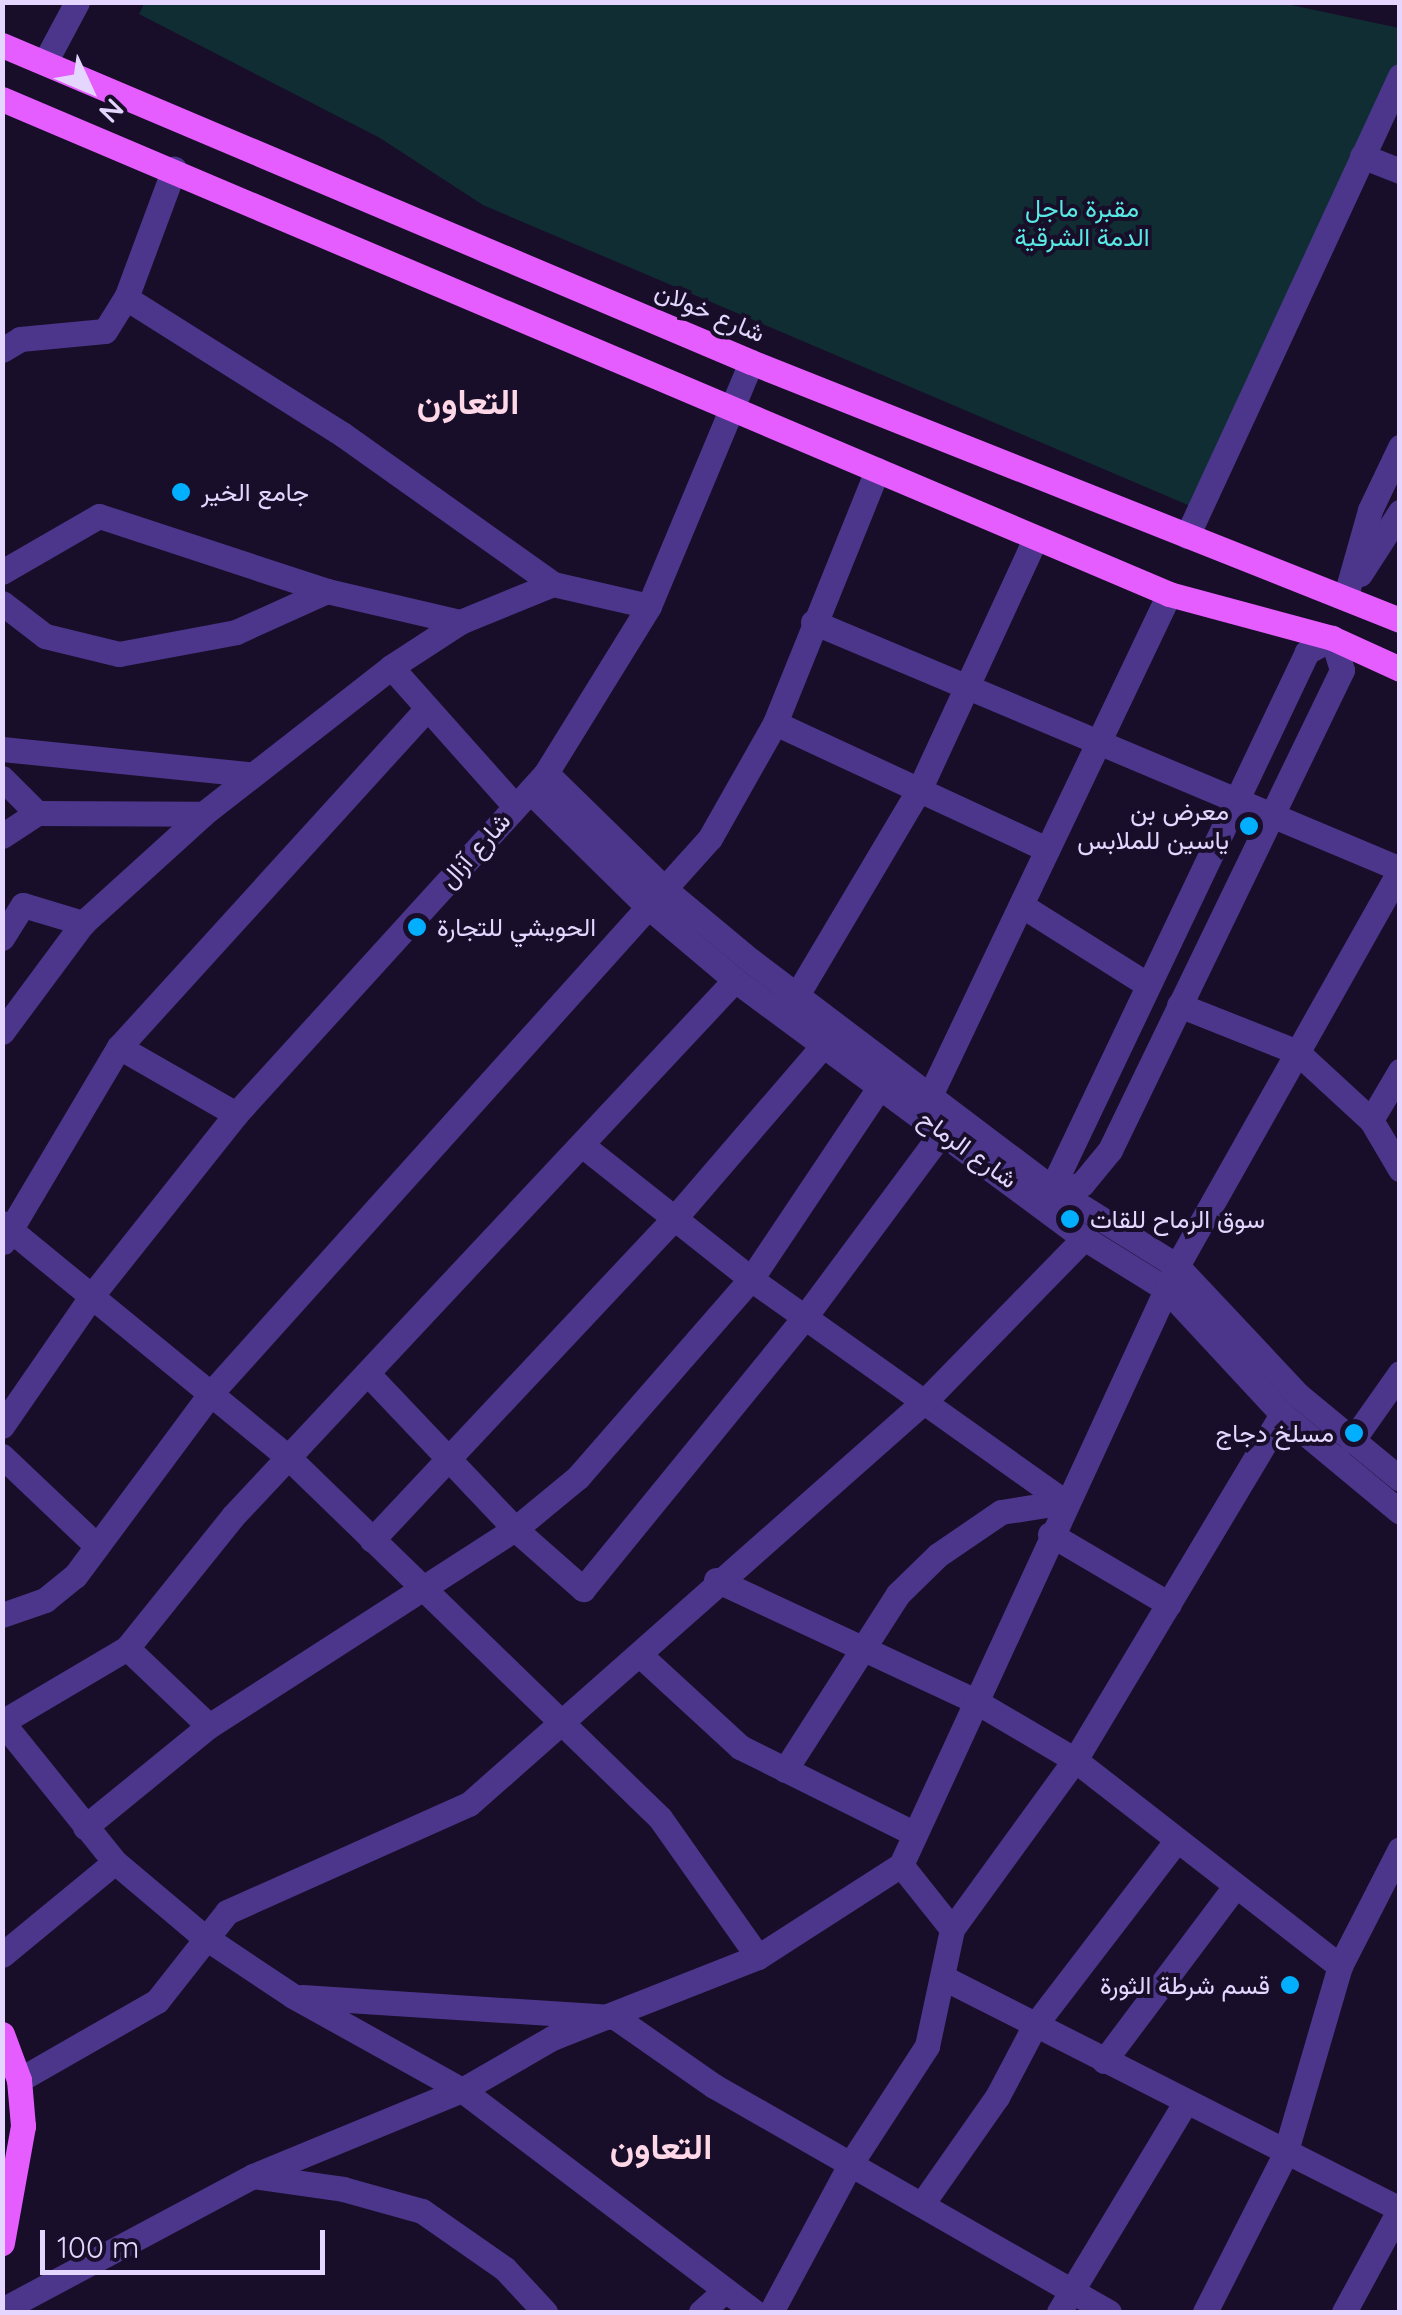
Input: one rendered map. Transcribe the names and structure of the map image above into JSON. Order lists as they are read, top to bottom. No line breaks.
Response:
{"streets":{"main road":["شارع خولان"],"street":["شارع آزال","شارع الرماح"]},"crossings":[["شارع خولان","شارع آزال"],["شارع آزال","شارع الرماح"]],"districts":["التعاون","التعاون"],"parks":["مقبرة ماجل الدمة الشرقية"],"places":["جامع الخير","معرض بن ياسين للملابس","الحويشي للتجارة","سوق الرماح للقات","مسلخ دجاج","قسم شرطة الثورة"],"scale_bar":"100 m","north":"bottom right"}
